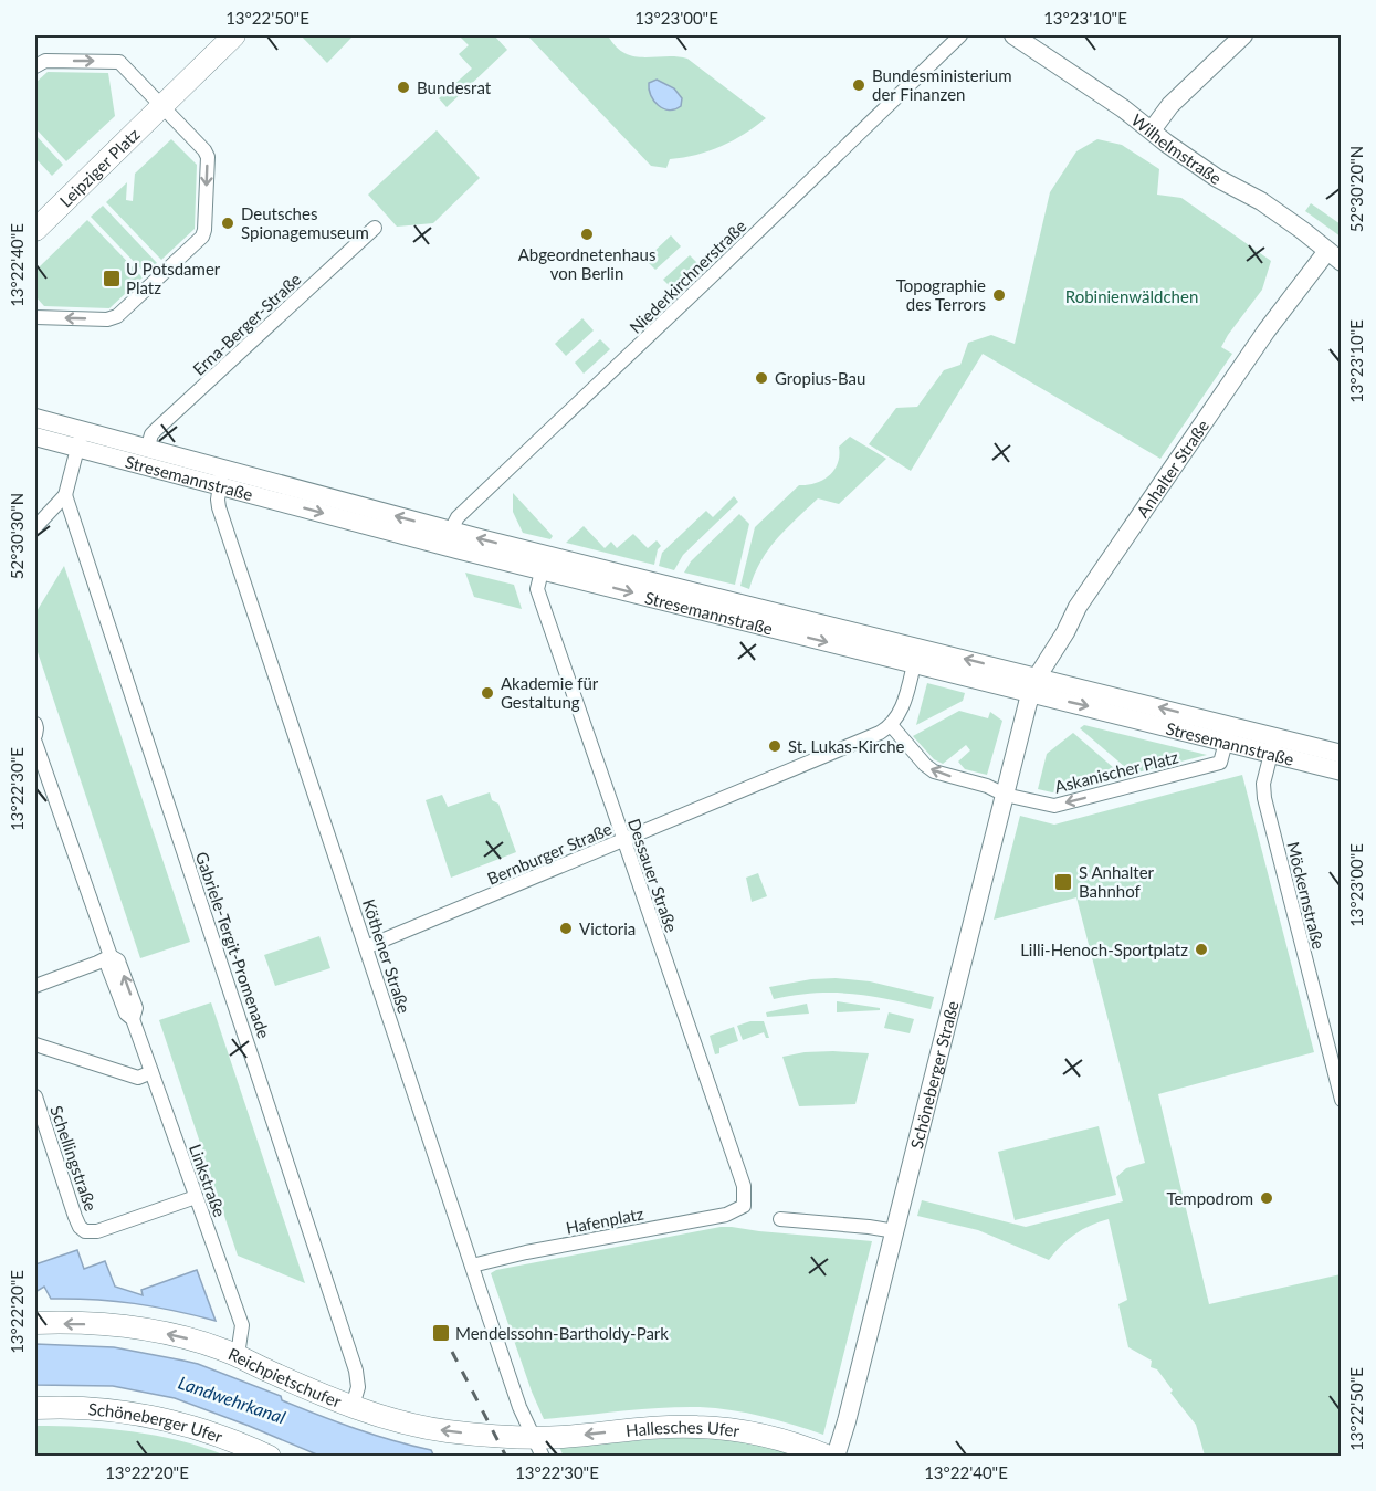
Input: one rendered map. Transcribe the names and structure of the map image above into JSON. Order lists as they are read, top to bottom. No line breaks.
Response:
{"streets":{"main road":["Wilhelmstraße","Leipziger Platz","Anhalter Straße","Stresemannstraße","Schöneberger Straße","Reichpietschufer","Schöneberger Ufer","Hallesches Ufer"],"street":["Niederkirchnerstraße","Erna-Berger-Straße","Askanischer Platz","Bernburger Straße","Dessauer Straße","Möckernstraße","Gabriele-Tergit-Promenade","Köthener Straße","Schellingstraße","Linkstraße","Hafenplatz"]},"crossings":[["Wilhelmstraße","Anhalter Straße"],["Niederkirchnerstraße","Stresemannstraße"],["Erna-Berger-Straße","Stresemannstraße"],["Anhalter Straße","Stresemannstraße"],["Anhalter Straße","Schöneberger Straße"],["Stresemannstraße","Askanischer Platz"],["Stresemannstraße","Dessauer Straße"],["Stresemannstraße","Möckernstraße"],["Stresemannstraße","Köthener Straße"],["Stresemannstraße","Schöneberger Straße"],["Askanischer Platz","Bernburger Straße"],["Askanischer Platz","Schöneberger Straße"],["Bernburger Straße","Dessauer Straße"],["Bernburger Straße","Köthener Straße"],["Dessauer Straße","Hafenplatz"],["Gabriele-Tergit-Promenade","Reichpietschufer"],["Köthener Straße","Hafenplatz"],["Köthener Straße","Reichpietschufer"],["Köthener Straße","Hallesches Ufer"],["Schellingstraße","Linkstraße"],["Linkstraße","Reichpietschufer"],["Reichpietschufer","Hallesches Ufer"]],"one_way":["Askanischer Platz","Reichpietschufer","Hallesches Ufer"],"water":["Landwehrkanal"],"parks":["Robinienwäldchen"],"places":{"other":["Bundesministerium der Finanzen","Bundesrat","Deutsches Spionagemuseum","Abgeordnetenhaus von Berlin","Topographie des Terrors","Gropius-Bau","Akademie für Gestaltung","St. Lukas-Kirche","Victoria","Lilli-Henoch-Sportplatz","Tempodrom"],"transit":["U Potsdamer Platz","S Anhalter Bahnhof","Mendelssohn-Bartholdy-Park"]},"coordinates":["13°22'50\"E","13°23'00\"E","13°23'10\"E","52°30'20\"N","13°22'40\"E","52°30'30\"N","13°22'30\"E","13°22'20\"E"]}
